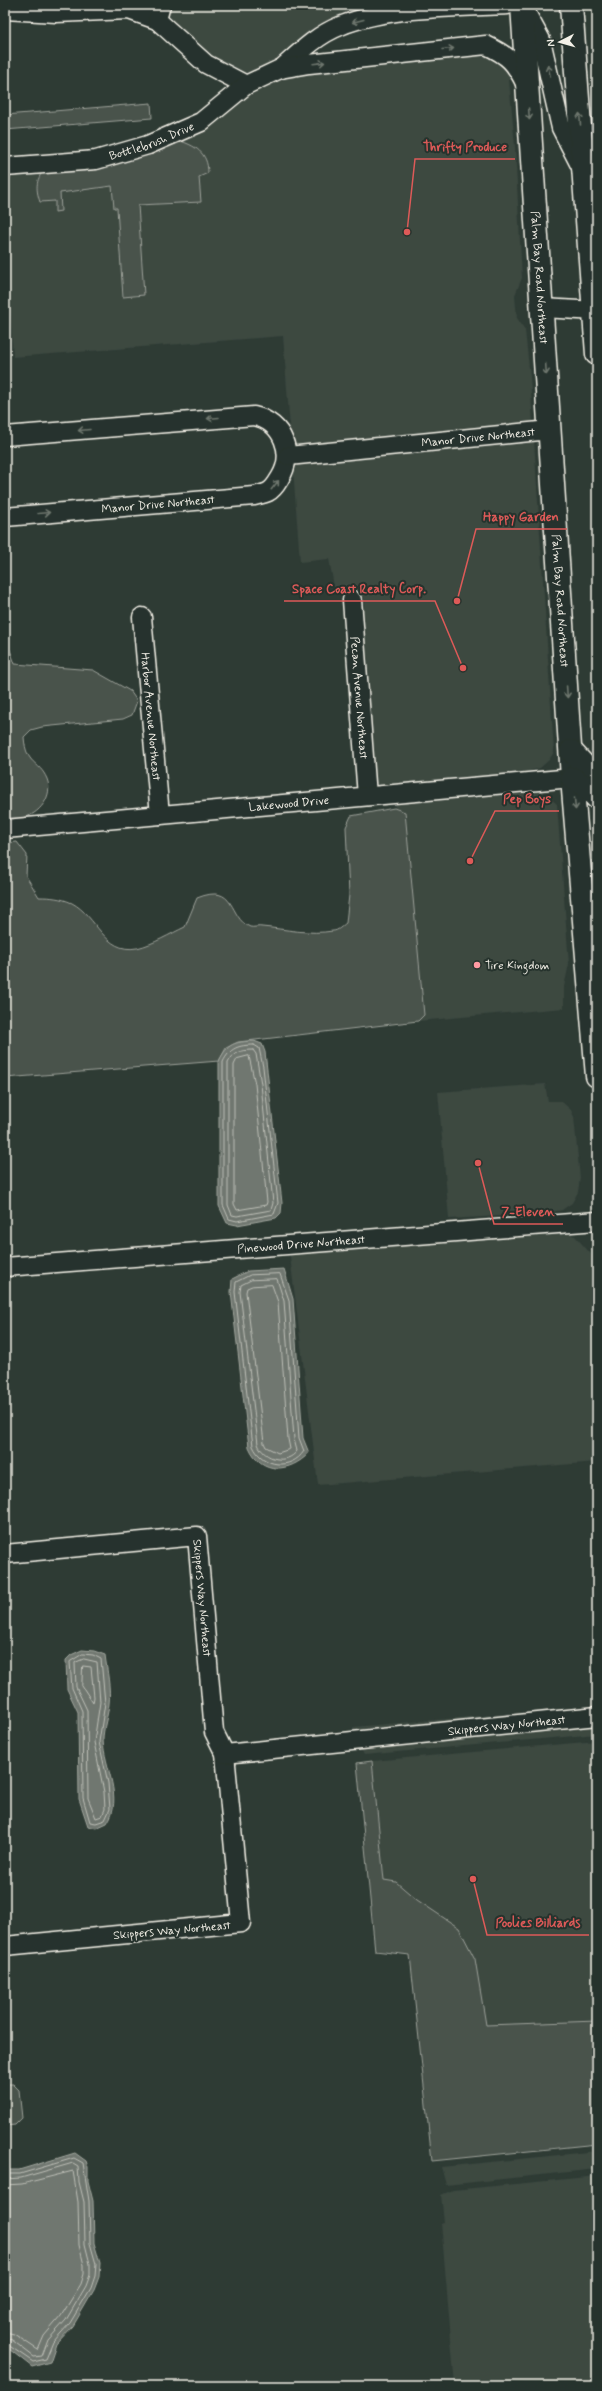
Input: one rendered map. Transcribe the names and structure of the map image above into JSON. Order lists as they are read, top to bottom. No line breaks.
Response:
{"streets":{"main road":["Palm Bay Road Northeast"],"street":["Bottlebrush Drive","Manor Drive Northeast","Pecan Avenue Northeast","Harbor Avenue Northeast","Lakewood Drive","Pinewood Drive Northeast","Skippers Way Northeast"]},"crossings":[["Bottlebrush Drive","Palm Bay Road Northeast"],["Palm Bay Road Northeast","Manor Drive Northeast"],["Palm Bay Road Northeast","Lakewood Drive"],["Pecan Avenue Northeast","Lakewood Drive"],["Harbor Avenue Northeast","Lakewood Drive"]],"one_way":["Palm Bay Road Northeast","Manor Drive Northeast"],"places":["Thrifty Produce","Happy Garden","Space Coast Realty Corp.","Pep Boys","Tire Kingdom","7-Eleven","Poolies Billiards"],"north":"left"}
